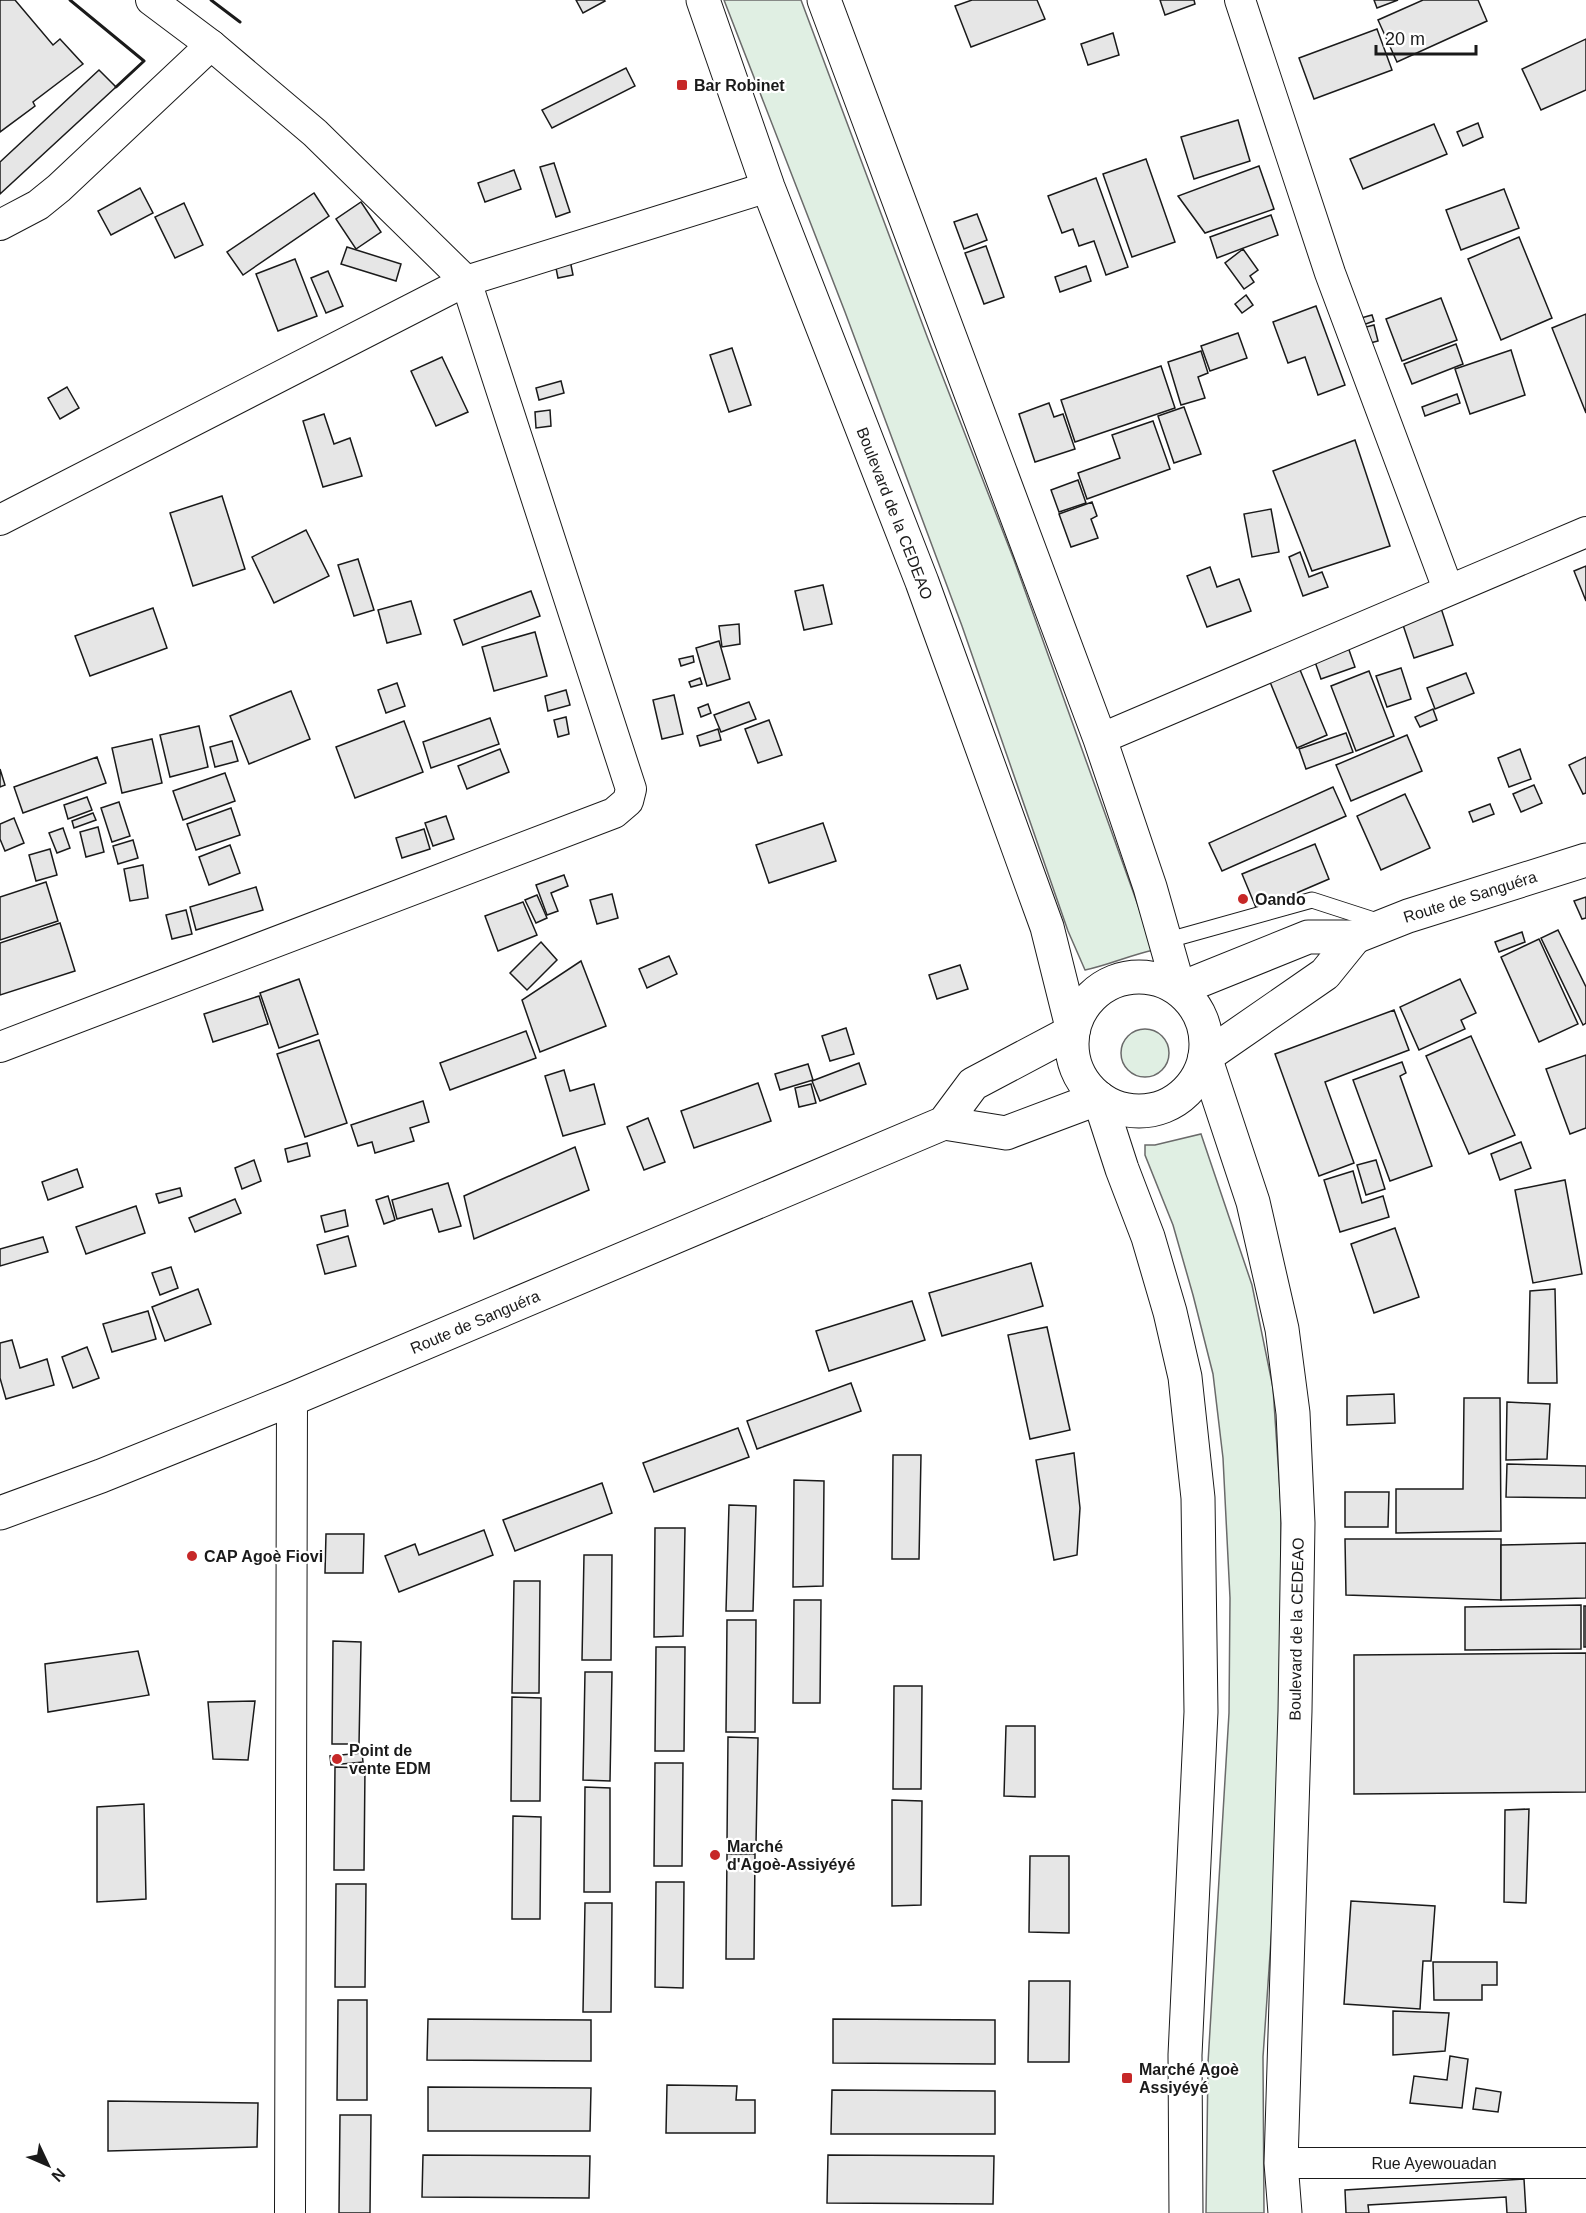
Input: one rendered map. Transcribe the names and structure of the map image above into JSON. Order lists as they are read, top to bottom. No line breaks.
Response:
{"streets":{"main road":["Boulevard de la CEDEAO","Route de Sanguéra"],"street":["Rue Ayewouadan"]},"crossings":[["Boulevard de la CEDEAO","Route de Sanguéra"],["Boulevard de la CEDEAO","Rue Ayewouadan"]],"places":{"transit":["Bar Robinet","Marché Agoè Assiyéyé"],"other":["Oando","CAP Agoè Fiovi","Point de vente EDM","Marché d'Agoè-Assiyéyé"]},"scale_bar":"20 m","north":"bottom right"}
